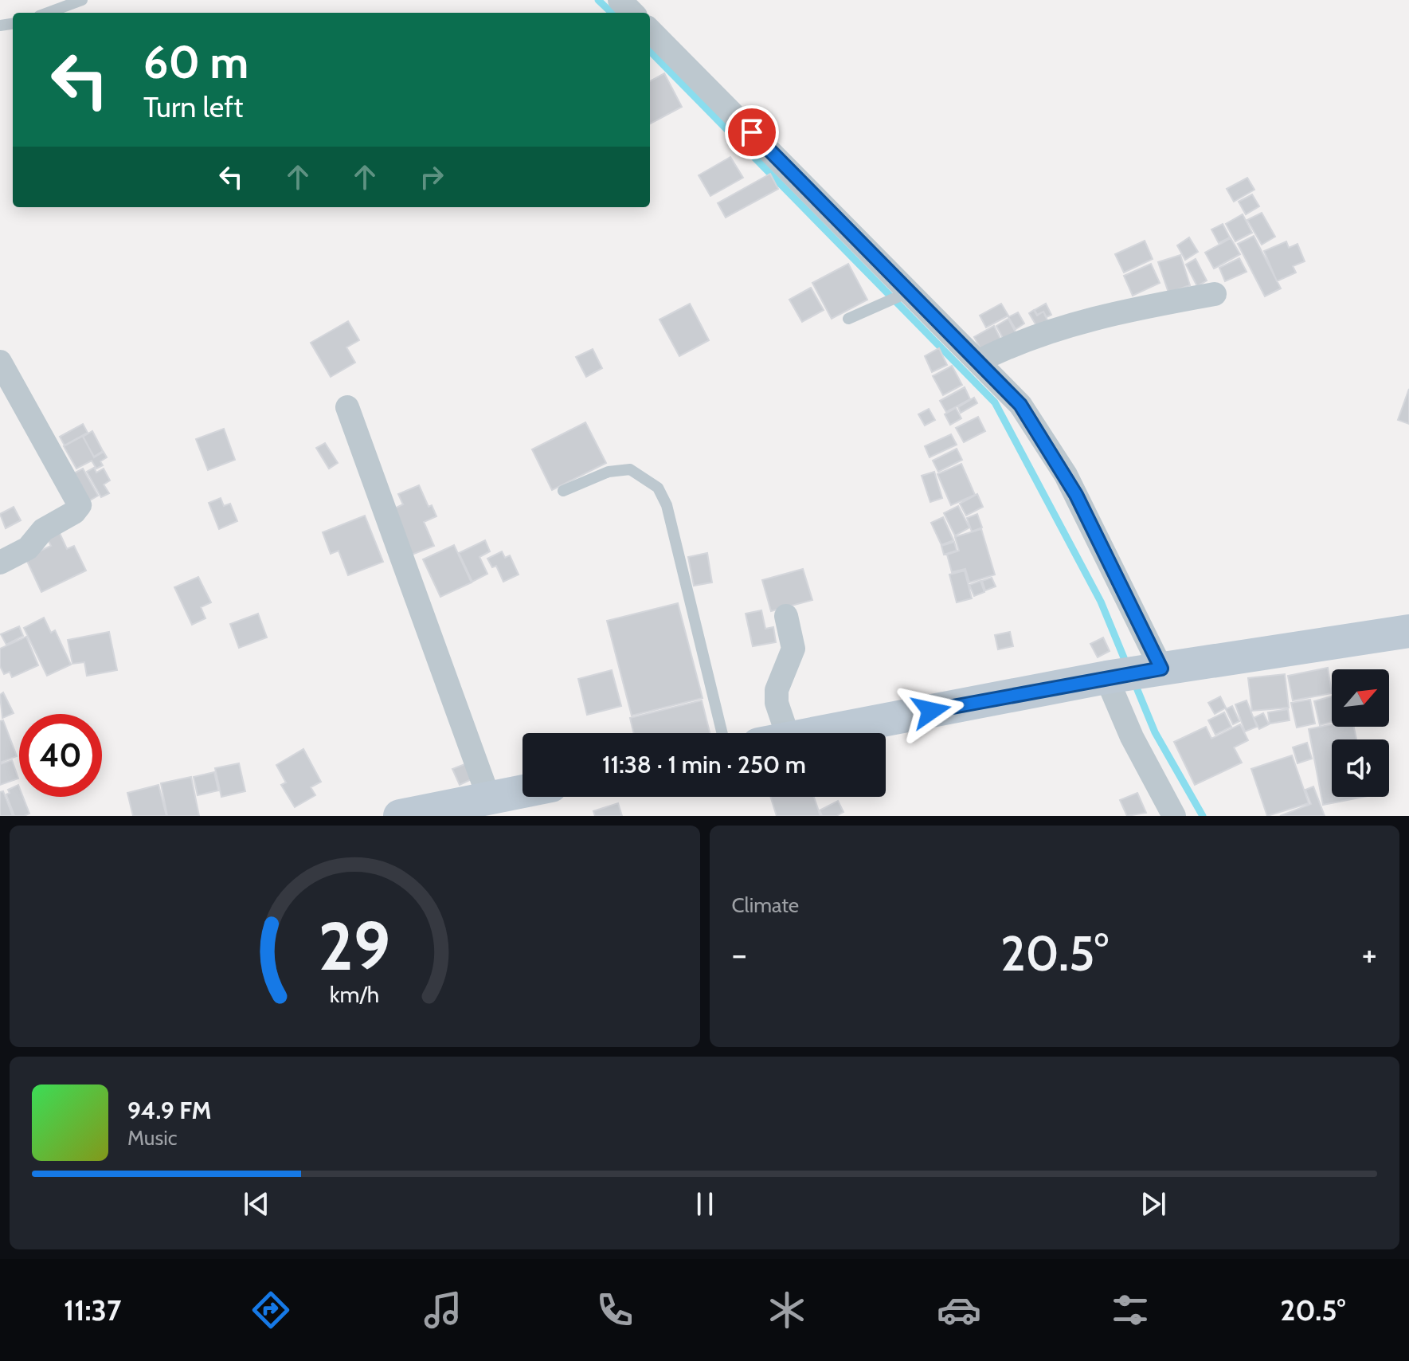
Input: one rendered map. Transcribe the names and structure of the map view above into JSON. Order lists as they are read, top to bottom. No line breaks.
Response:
{"north":"top right","page":{"turn":["60 m","Turn left"],"limit":"40","trip":"11:38 · 1 min · 250 m","tile":"Climate","heat":["−","20.5°","+"],"song":["94.9 FM","Music"],"tabs":["11:37","20.5°"],"gauge":["29","km/h"]}}
